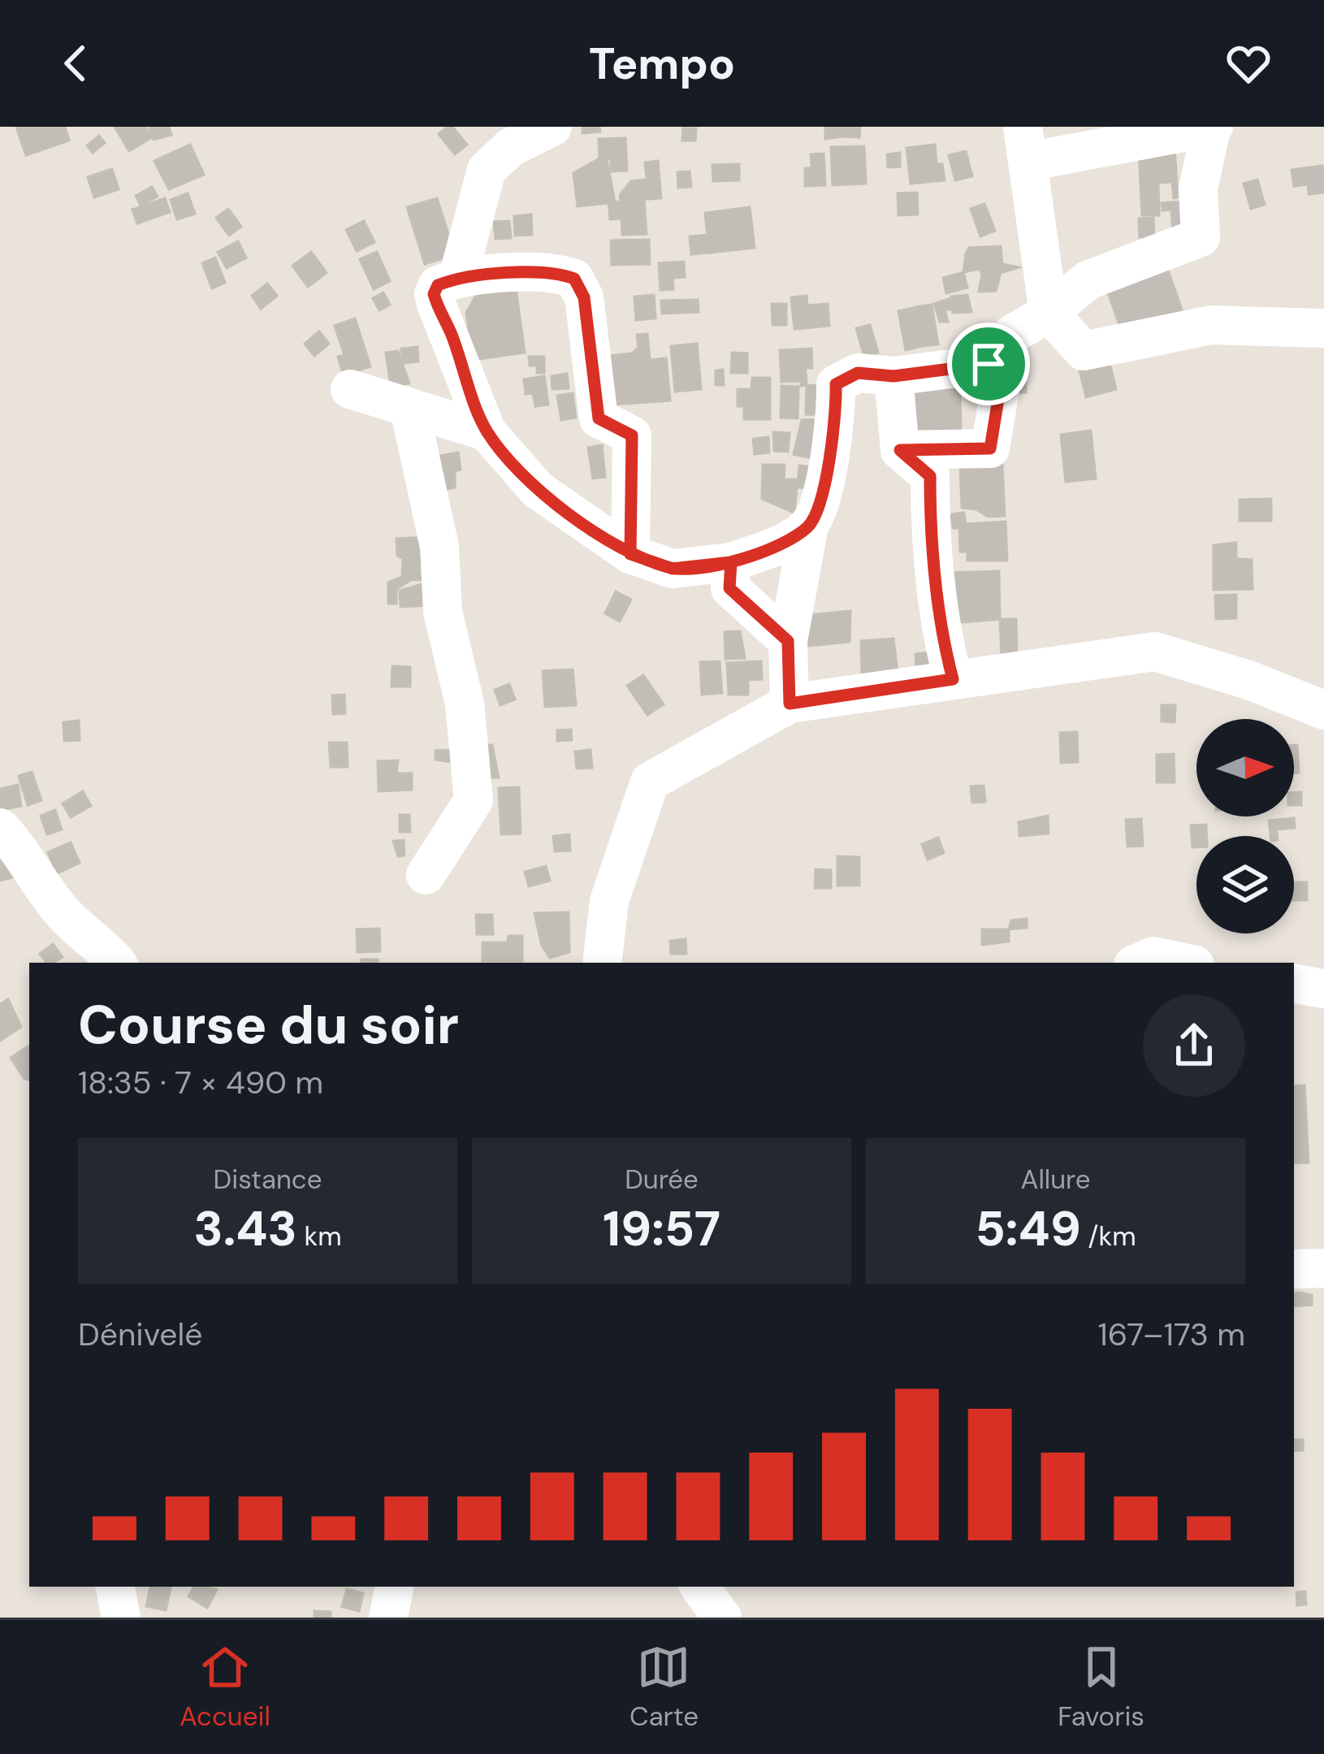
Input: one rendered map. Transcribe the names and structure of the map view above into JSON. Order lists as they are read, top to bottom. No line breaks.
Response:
{"north":"right","page":{"header":"Tempo","heading":["Course du soir","18:35 · 7 × 490 m"],"stats":[["Distance","3.43 km"],["Durée","19:57"],["Allure","5:49 /km"]],"chart":["Dénivelé","167–173 m"],"tabs":["Accueil","Carte","Favoris"]}}
